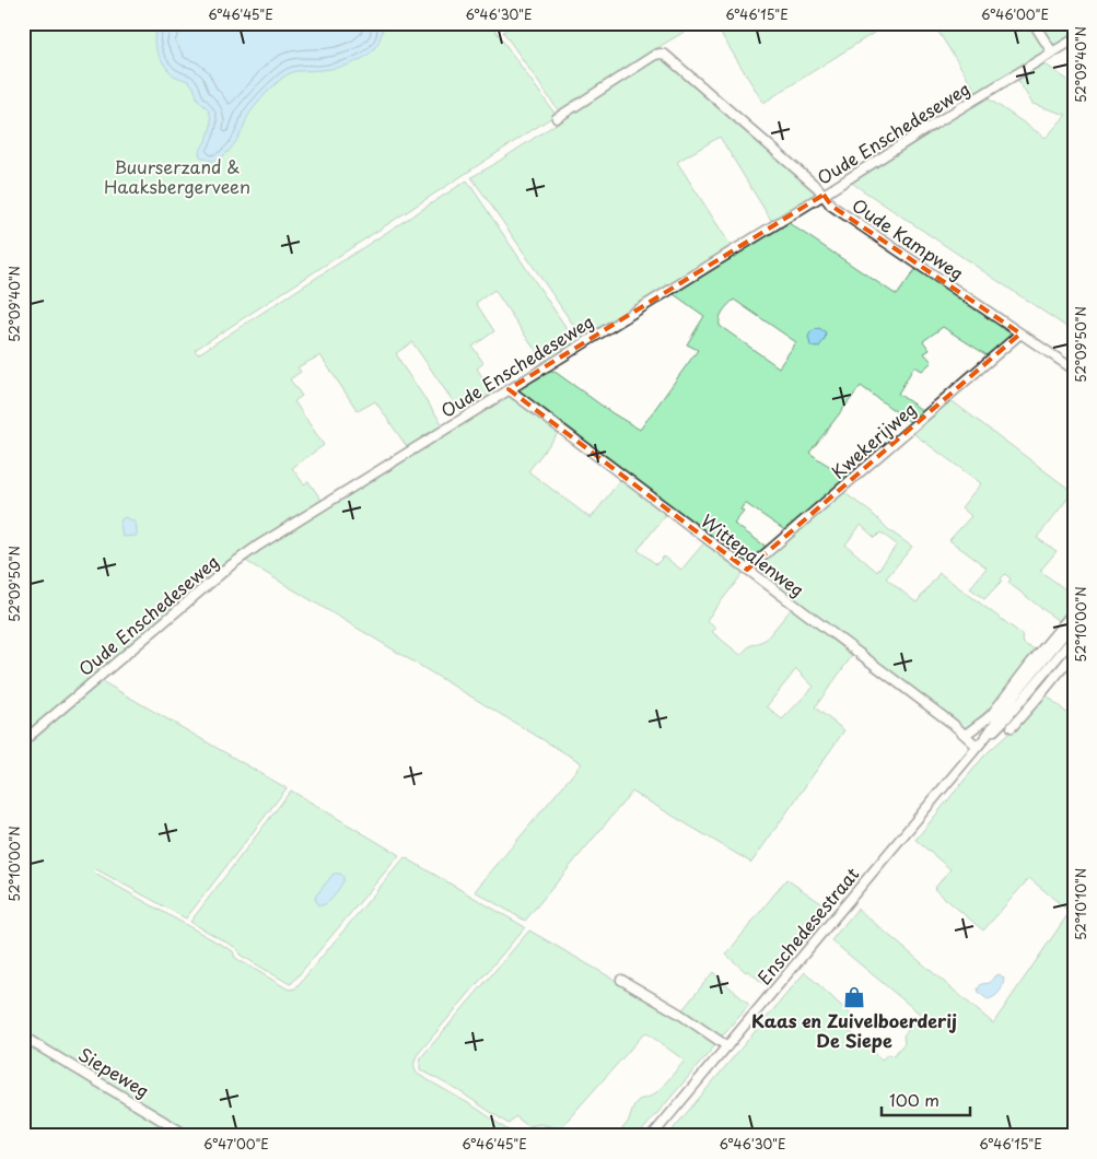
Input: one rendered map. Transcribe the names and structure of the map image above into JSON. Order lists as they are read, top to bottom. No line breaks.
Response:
{"streets":{"street":["Oude Enschedeseweg","Oude Kampweg","Kwekerijweg","Wittepalenweg","Enschedesestraat","Siepeweg"]},"crossings":[["Oude Enschedeseweg","Oude Kampweg"],["Oude Enschedeseweg","Wittepalenweg"],["Oude Kampweg","Kwekerijweg"],["Kwekerijweg","Wittepalenweg"],["Wittepalenweg","Enschedesestraat"]],"parks":["Buurserzand & Haaksbergerveen"],"places":{"shop":["Kaas en Zuivelboerderij De Siepe"]},"scale_bar":"100 m","coordinates":["6°46'45\"E","6°46'30\"E","6°46'15\"E","6°46'00\"E","52°09'40\"N","52°09'50\"N","52°10'00\"N","52°10'10\"N","6°47'00\"E"]}
